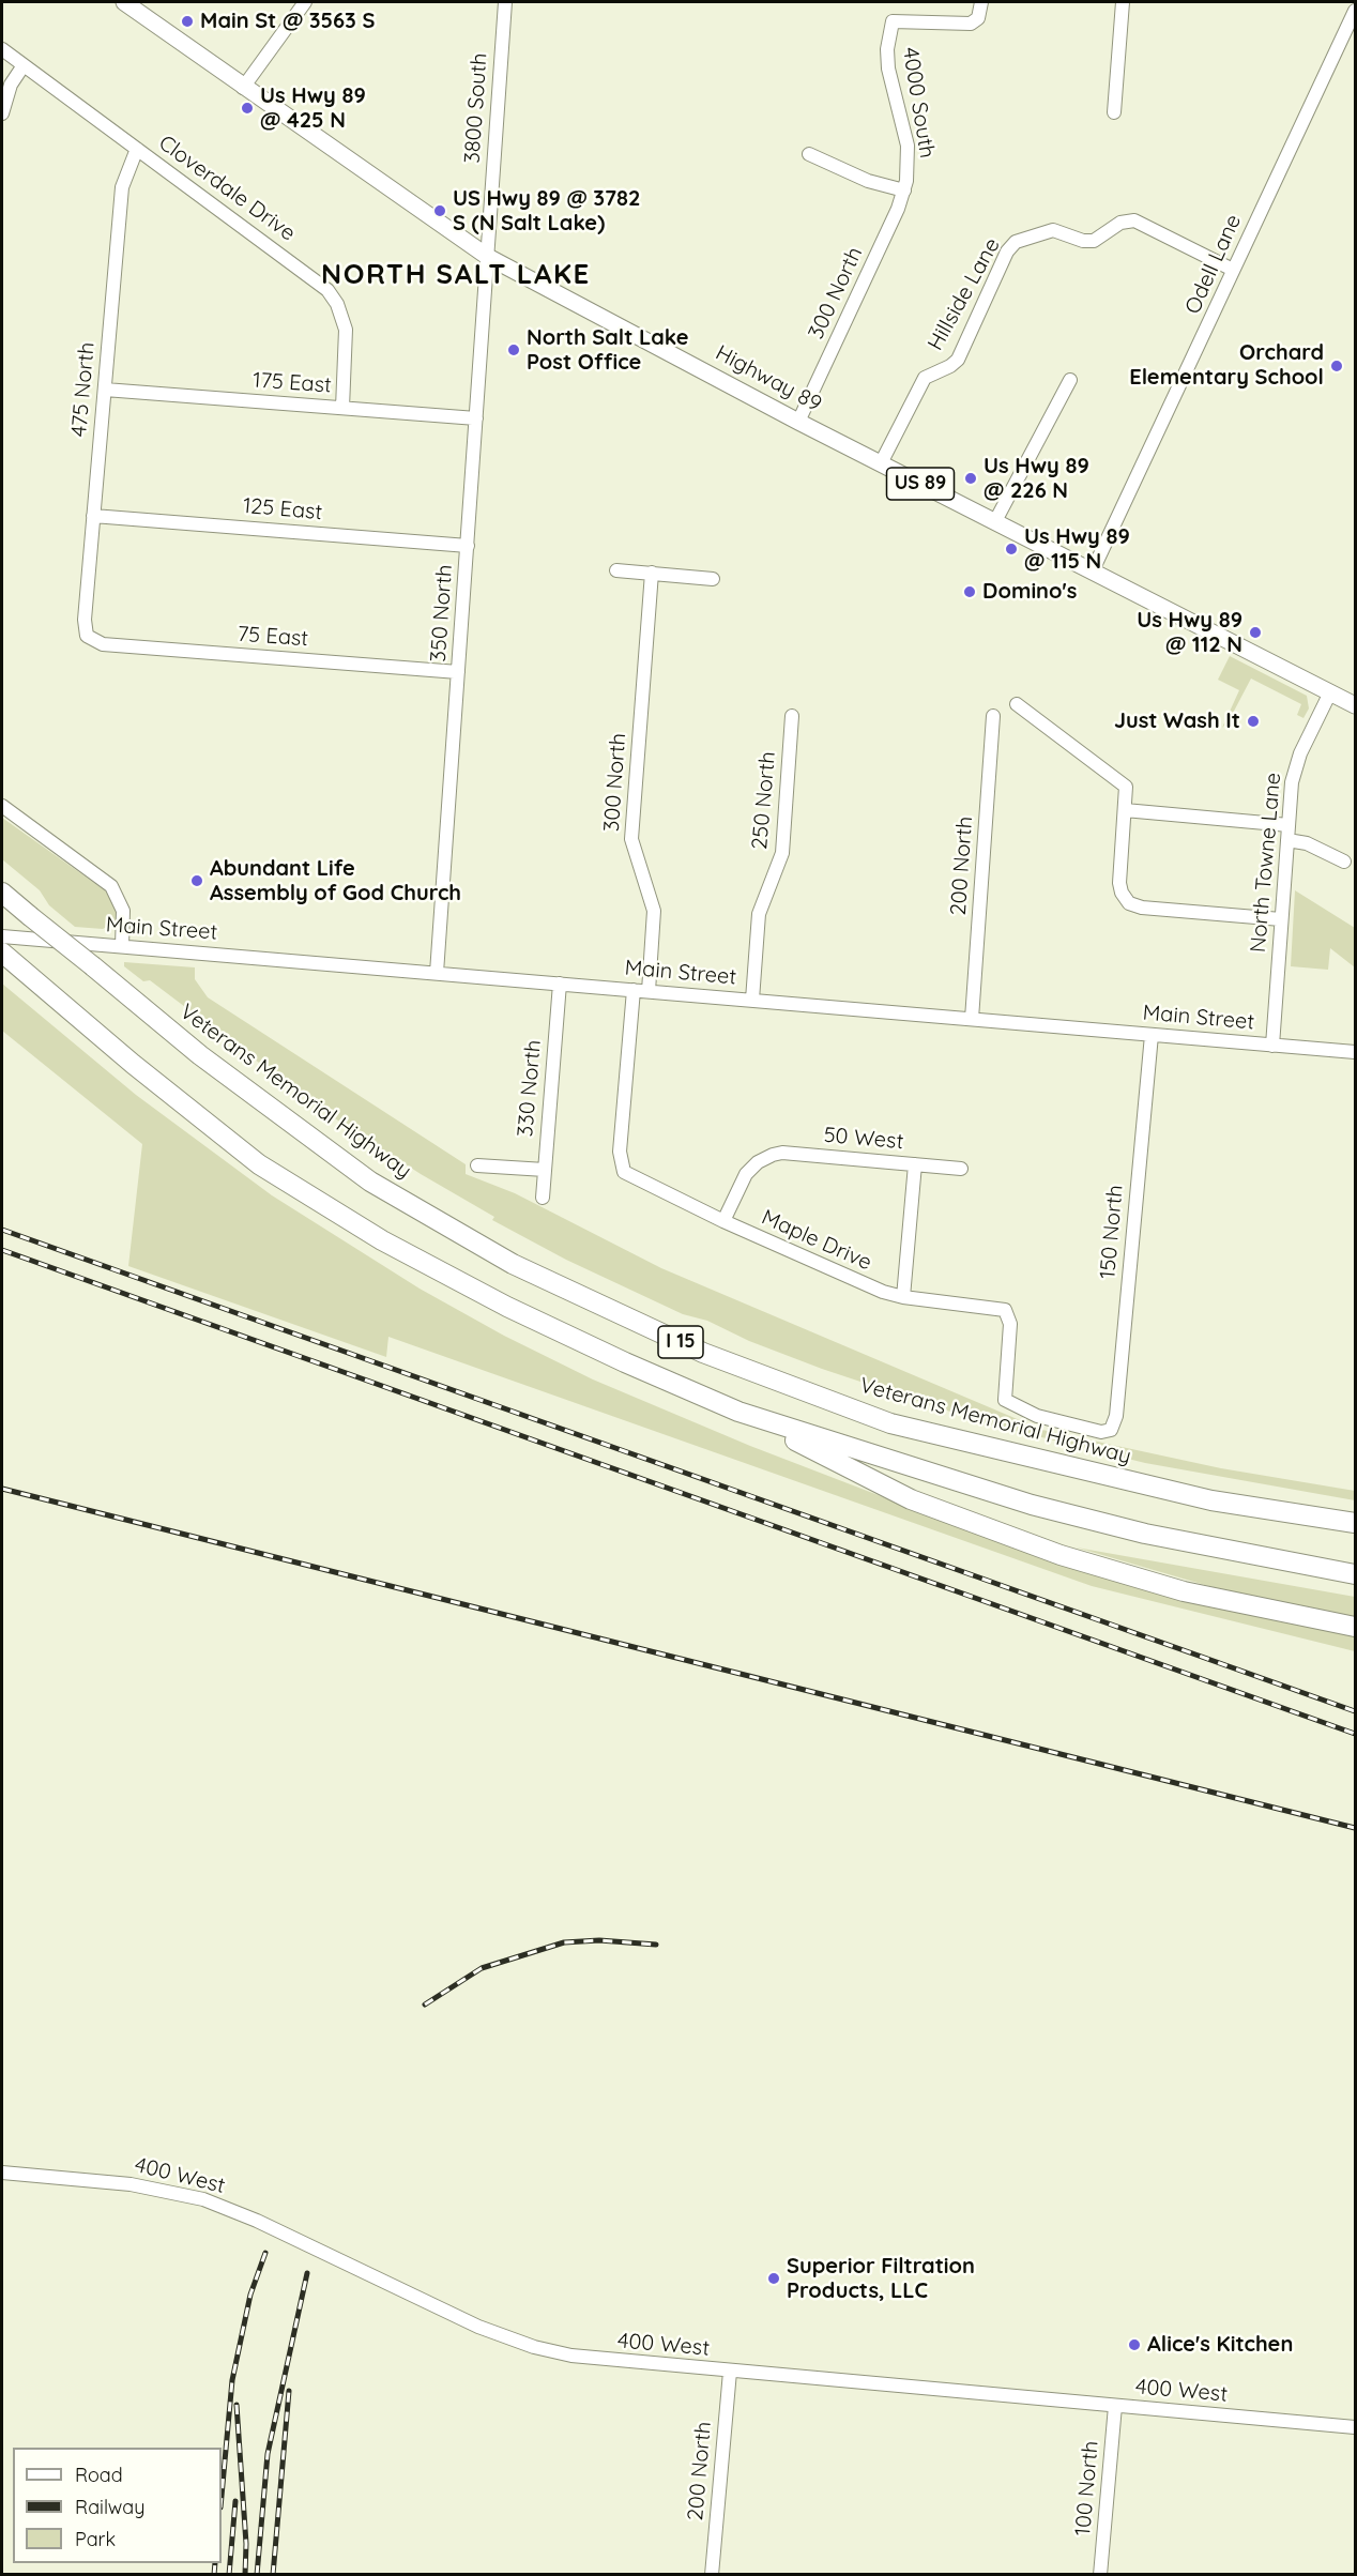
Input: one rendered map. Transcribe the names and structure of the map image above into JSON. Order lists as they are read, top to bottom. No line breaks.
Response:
{"streets":{"highway":["Veterans Memorial Highway","I 15"],"main road":["Highway 89","US 89"],"street":["4000 South","3800 South","Cloverdale Drive","Odell Lane","300 North","Hillside Lane","175 East","475 North","125 East","350 North","75 East","250 North","North Towne Lane","200 North","Main Street","330 North","50 West","150 North","Maple Drive","400 West","100 North"]},"crossings":[["4000 South","300 North"],["3800 South","Highway 89"],["3800 South","350 North"],["Cloverdale Drive","175 East"],["Cloverdale Drive","475 North"],["Odell Lane","Hillside Lane"],["Odell Lane","Highway 89"],["300 North","Highway 89"],["300 North","Main Street"],["Hillside Lane","Highway 89"],["Highway 89","350 North"],["Highway 89","North Towne Lane"],["175 East","475 North"],["175 East","350 North"],["475 North","125 East"],["475 North","75 East"],["125 East","350 North"],["350 North","75 East"],["350 North","Main Street"],["250 North","Main Street"],["North Towne Lane","Main Street"],["200 North","Main Street"],["200 North","400 West"],["Main Street","330 North"],["Main Street","150 North"],["Main Street","Maple Drive"],["50 West","Maple Drive"],["150 North","Maple Drive"],["400 West","100 North"]],"districts":["NORTH SALT LAKE"],"places":["Main St @ 3563 S","Us Hwy 89 @ 425 N","US Hwy 89 @ 3782 S (N Salt Lake)","North Salt Lake Post Office","Orchard Elementary School","Us Hwy 89 @ 226 N","Us Hwy 89 @ 115 N","Domino's","Us Hwy 89 @ 112 N","Just Wash It","Abundant Life Assembly of God Church","Superior Filtration Products, LLC","Alice's Kitchen"],"legend":["Road","Railway","Park"]}
